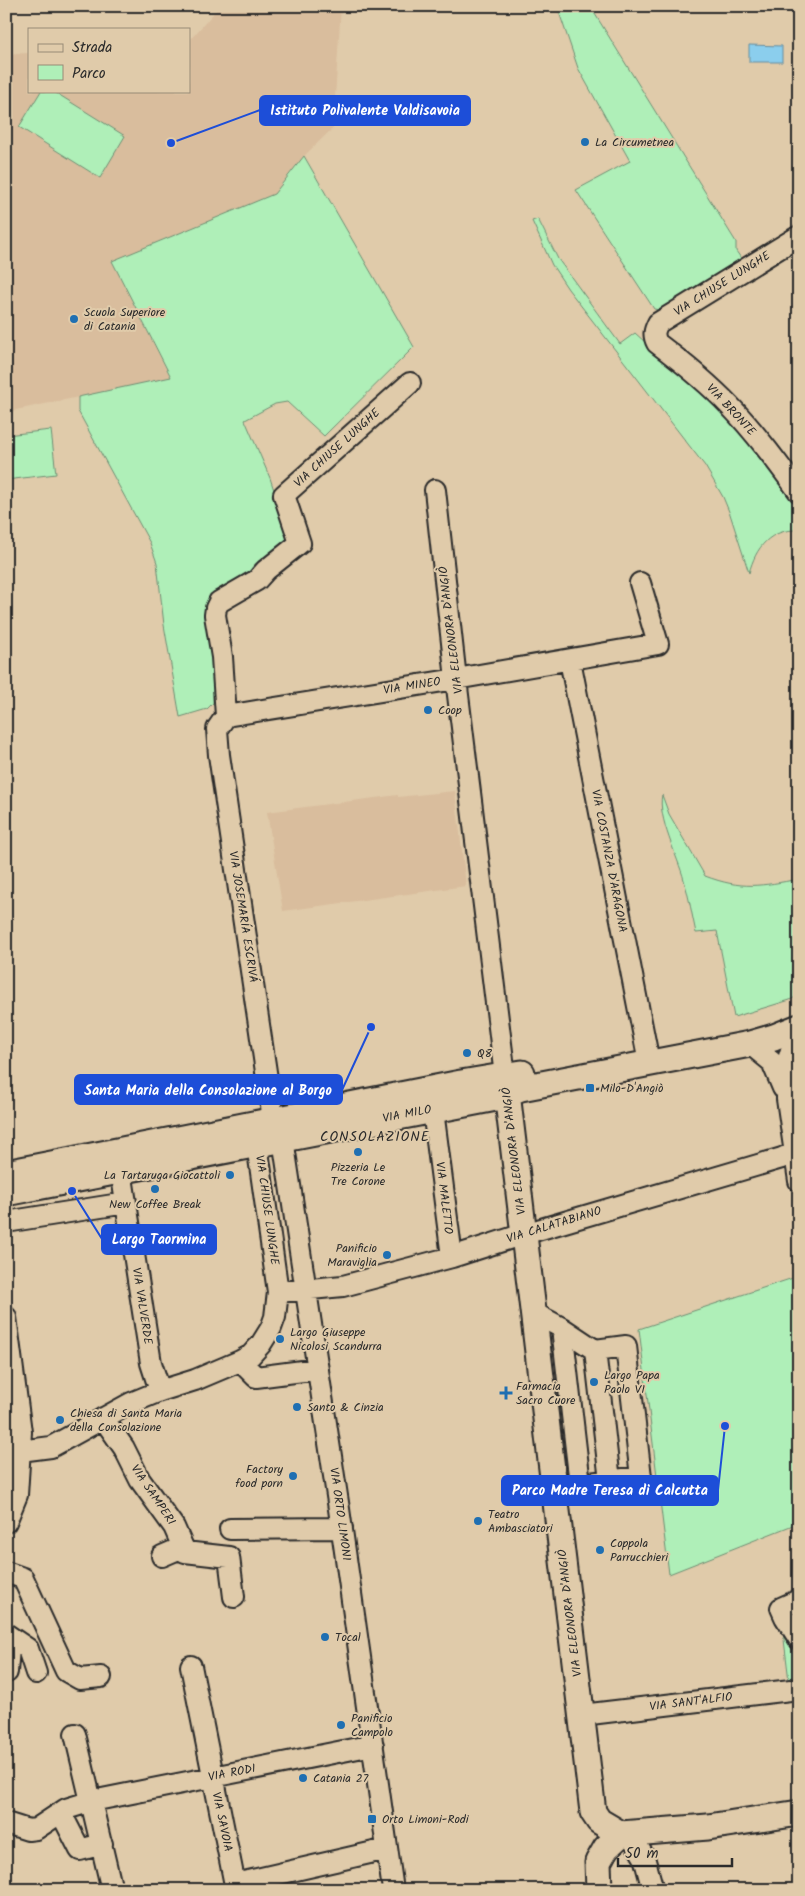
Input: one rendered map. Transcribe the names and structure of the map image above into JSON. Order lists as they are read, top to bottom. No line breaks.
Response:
{"streets":{"main road":["VIA ELEONORA D'ANGIÒ","VIA MILO"],"street":["VIA CHIUSE LUNGHE","VIA BRONTE","VIA MINEO","VIA COSTANZA D'ARAGONA","VIA JOSEMARÍA ESCRIVÁ","VIA MALETTO","VIA CALATABIANO","VIA VALVERDE","VIA SAMPERI","VIA ORTO LIMONI","VIA SANT'ALFIO","VIA RODI","VIA SAVOIA"]},"crossings":[["VIA CHIUSE LUNGHE","VIA BRONTE"],["VIA CHIUSE LUNGHE","VIA MINEO"],["VIA CHIUSE LUNGHE","VIA JOSEMARÍA ESCRIVÁ"],["VIA CHIUSE LUNGHE","VIA MILO"],["VIA CHIUSE LUNGHE","VIA CALATABIANO"],["VIA ELEONORA D'ANGIÒ","VIA MINEO"],["VIA ELEONORA D'ANGIÒ","VIA MILO"],["VIA ELEONORA D'ANGIÒ","VIA CALATABIANO"],["VIA ELEONORA D'ANGIÒ","VIA SANT'ALFIO"],["VIA MINEO","VIA COSTANZA D'ARAGONA"],["VIA MINEO","VIA JOSEMARÍA ESCRIVÁ"],["VIA COSTANZA D'ARAGONA","VIA MILO"],["VIA JOSEMARÍA ESCRIVÁ","VIA MILO"],["VIA JOSEMARÍA ESCRIVÁ","VIA ORTO LIMONI"],["VIA MILO","VIA MALETTO"],["VIA MILO","VIA VALVERDE"],["VIA MILO","VIA ORTO LIMONI"],["VIA MALETTO","VIA CALATABIANO"],["VIA CALATABIANO","VIA ORTO LIMONI"],["VIA ORTO LIMONI","VIA RODI"],["VIA RODI","VIA SAVOIA"]],"districts":["CONSOLAZIONE"],"places":{"other":["La Circumetnea","Istituto Polivalente Valdisavoia","Scuola Superiore di Catania","Coop","Santa Maria della Consolazione al Borgo","Q8","Pizzeria Le Tre Corone","La Tartaruga Giocattoli","New Coffee Break","Largo Taormina","Panificio Maraviglia","Largo Giuseppe Nicolosi Scandurra","Largo Papa Paolo VI","Santo & Cinzia","Chiesa di Santa Maria della Consolazione","Parco Madre Teresa di Calcutta","Factory food porn","Teatro Ambasciatori","Coppola Parrucchieri","Tocal","Panificio Campolo","Catania 27"],"transit":["Milo-D'Angiò","Orto Limoni-Rodi"],"health":["Farmacia Sacro Cuore"]},"legend":["Strada","Parco"],"scale_bar":"50 m"}
